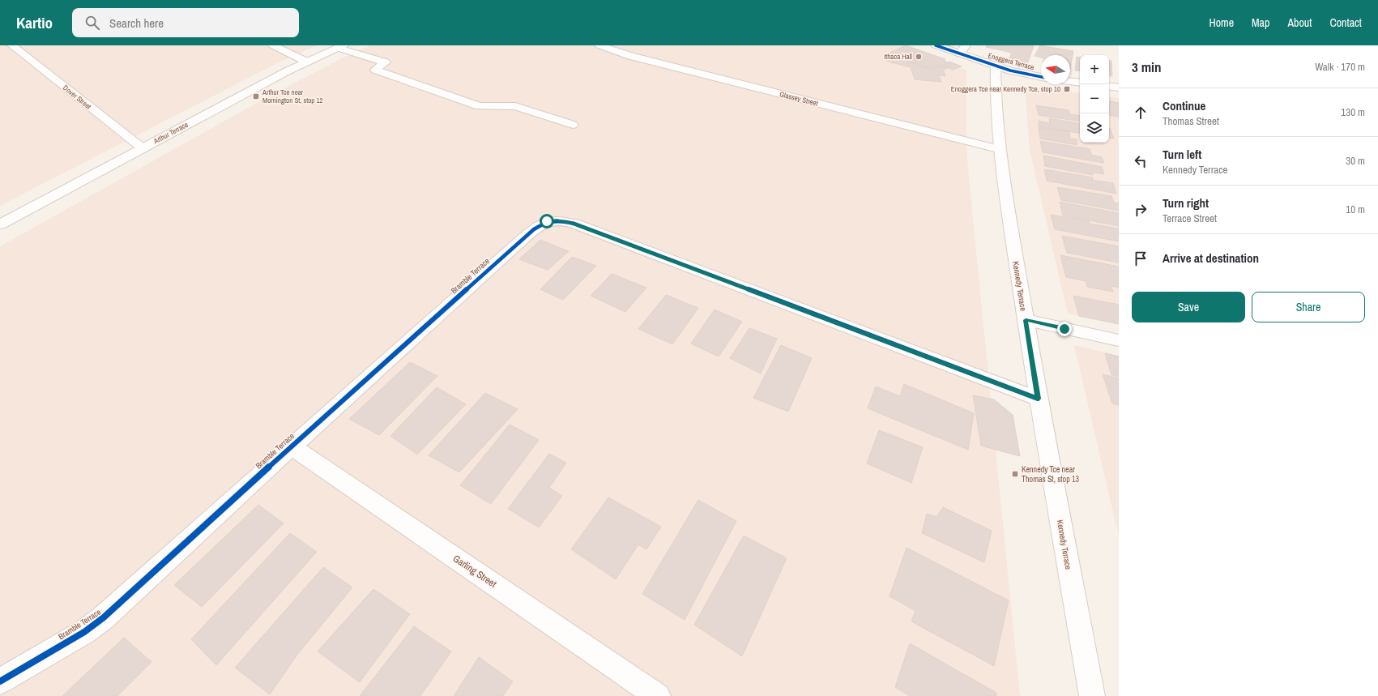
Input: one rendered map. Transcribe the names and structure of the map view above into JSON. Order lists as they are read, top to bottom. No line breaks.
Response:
{"streets":{"street":["Enoggera Terrace","Dover Street","Glassey Street","Arthur Terrace","Bramble Terrace","Kennedy Terrace","Garling Street"]},"crossings":[["Enoggera Terrace","Kennedy Terrace"],["Dover Street","Arthur Terrace"],["Glassey Street","Kennedy Terrace"],["Bramble Terrace","Kennedy Terrace"],["Bramble Terrace","Garling Street"]],"places":{"other":["Ithaca Hall"],"transit":["Enoggera Tce near Kennedy Tce, stop 10","Arthur Tce near Mornington St, stop 12","Kennedy Tce near Thomas St, stop 13"]},"north":"left","page":{"header":"Kartio","search":"Search here","nav":["Home","Map","About","Contact"],"heading":["3 min","Walk · 170 m"],"map_buttons":["+","−"],"list":[["Continue","Thomas Street","130 m"],["Turn left","Kennedy Terrace","30 m"],["Turn right","Terrace Street","10 m"],"Arrive at destination"],"buttons":["Save","Share"]}}
